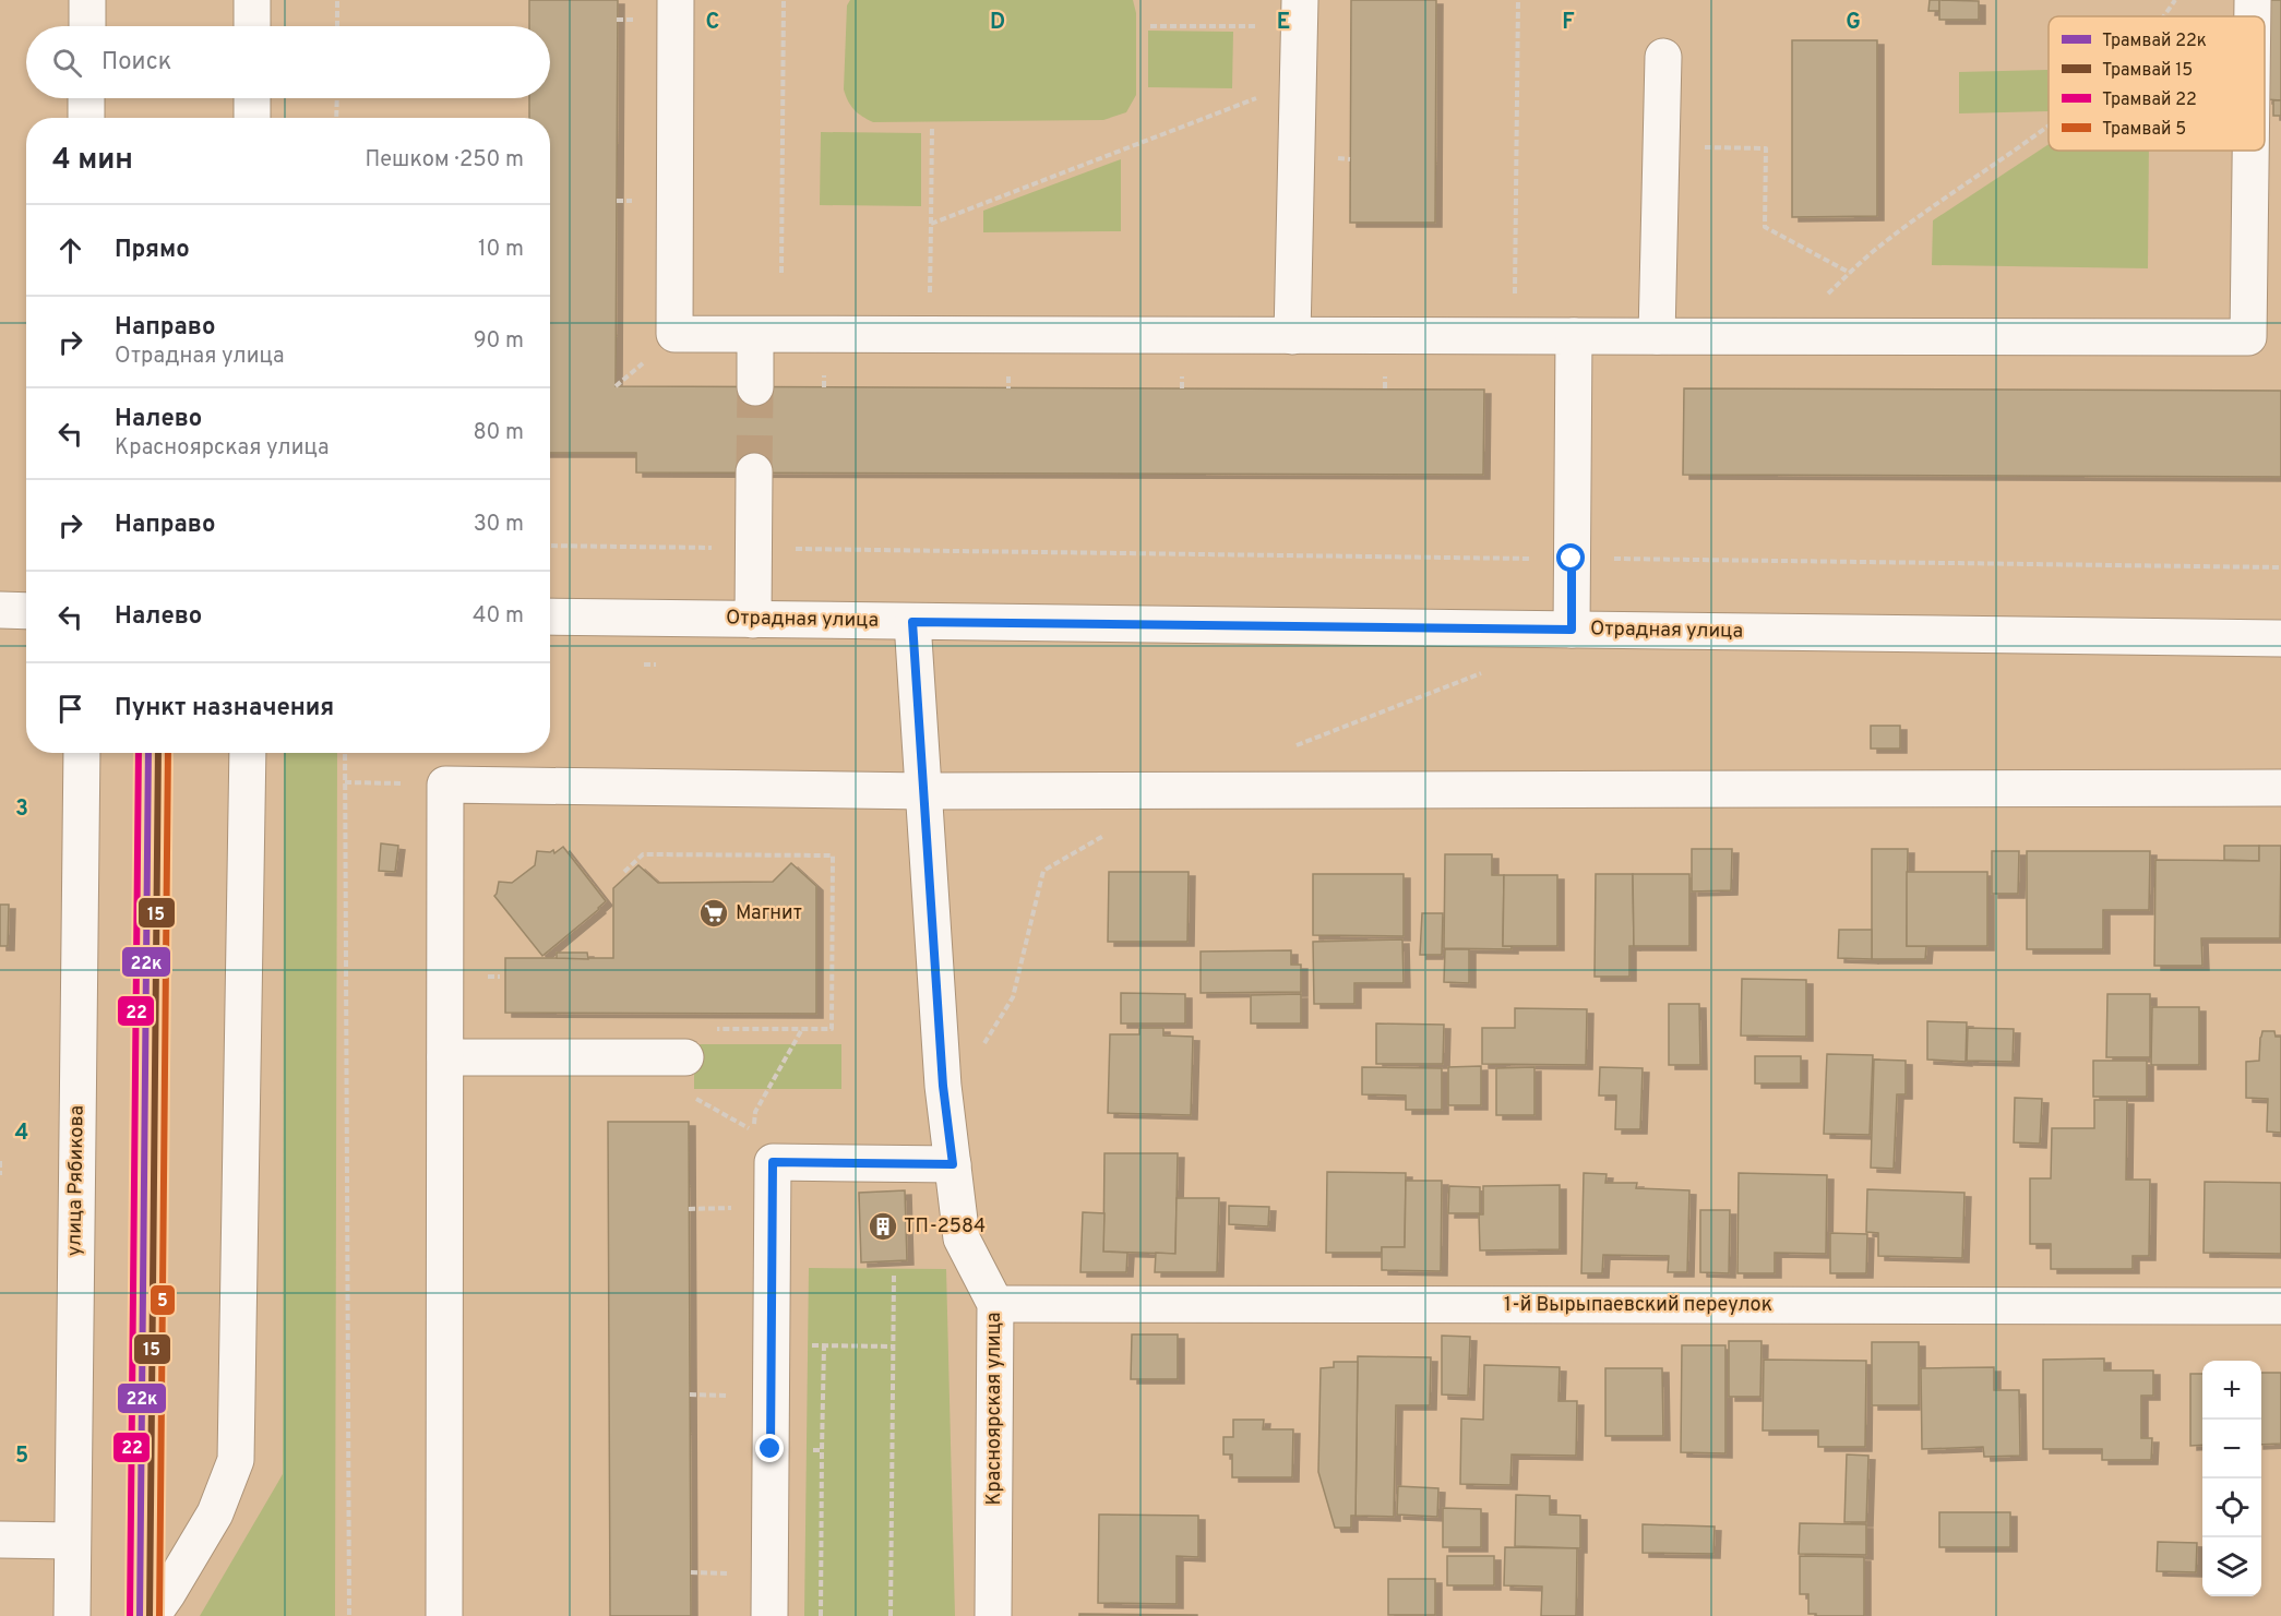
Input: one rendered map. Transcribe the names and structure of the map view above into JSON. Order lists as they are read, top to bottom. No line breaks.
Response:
{"streets":{"street":["Отрадная улица","улица Рябикова","1-й Вырыпаевский переулок","Красноярская улица"]},"crossings":[["Отрадная улица","Красноярская улица"],["1-й Вырыпаевский переулок","Красноярская улица"]],"places":{"supermarket":["Магнит"],"building":["ТП-2584"]},"lines":["tram line 22к","tram line 15","tram line 22","tram line 5"],"legend":["Трамвай 22к","Трамвай 15","Трамвай 22","Трамвай 5"],"page":{"search":"Поиск","heading":["4 мин","Пешком · 250 m"],"list":[["Прямо","10 m"],["Направо","Отрадная улица","90 m"],["Налево","Красноярская улица","80 m"],["Направо","30 m"],["Налево","40 m"],"Пункт назначения"],"map_buttons":["+","−"]},"grid":{"columns":["C","D","E","F","G"],"rows":["3","4","5"]}}
